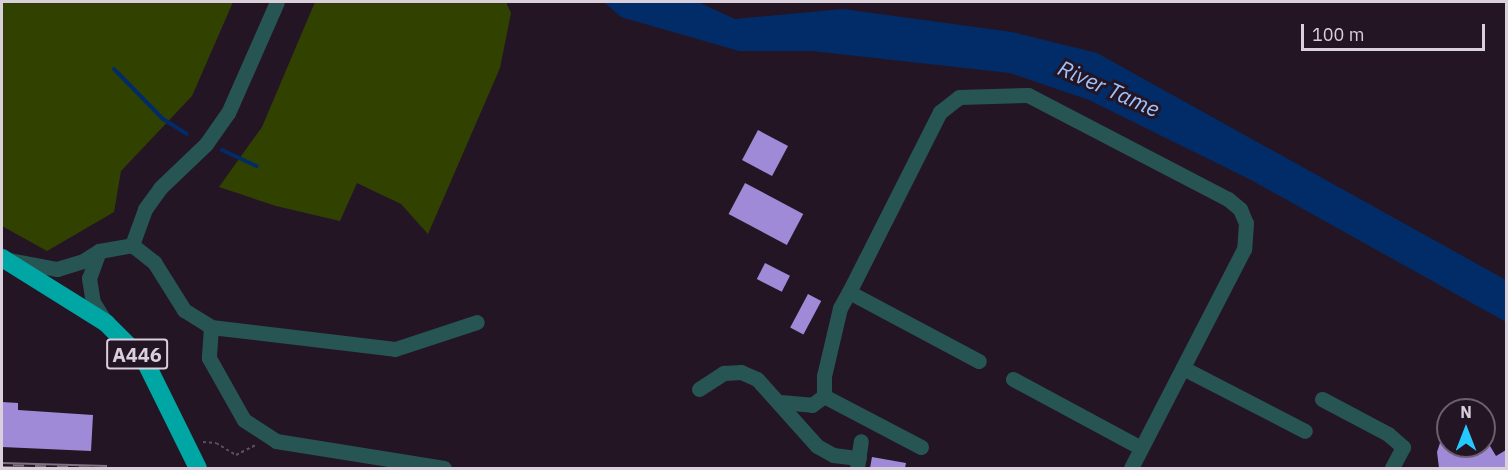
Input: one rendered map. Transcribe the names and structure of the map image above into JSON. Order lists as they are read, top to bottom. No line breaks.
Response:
{"streets":{"highway":["A446"]},"water":["River Tame"],"scale_bar":"100 m","north":"top"}
